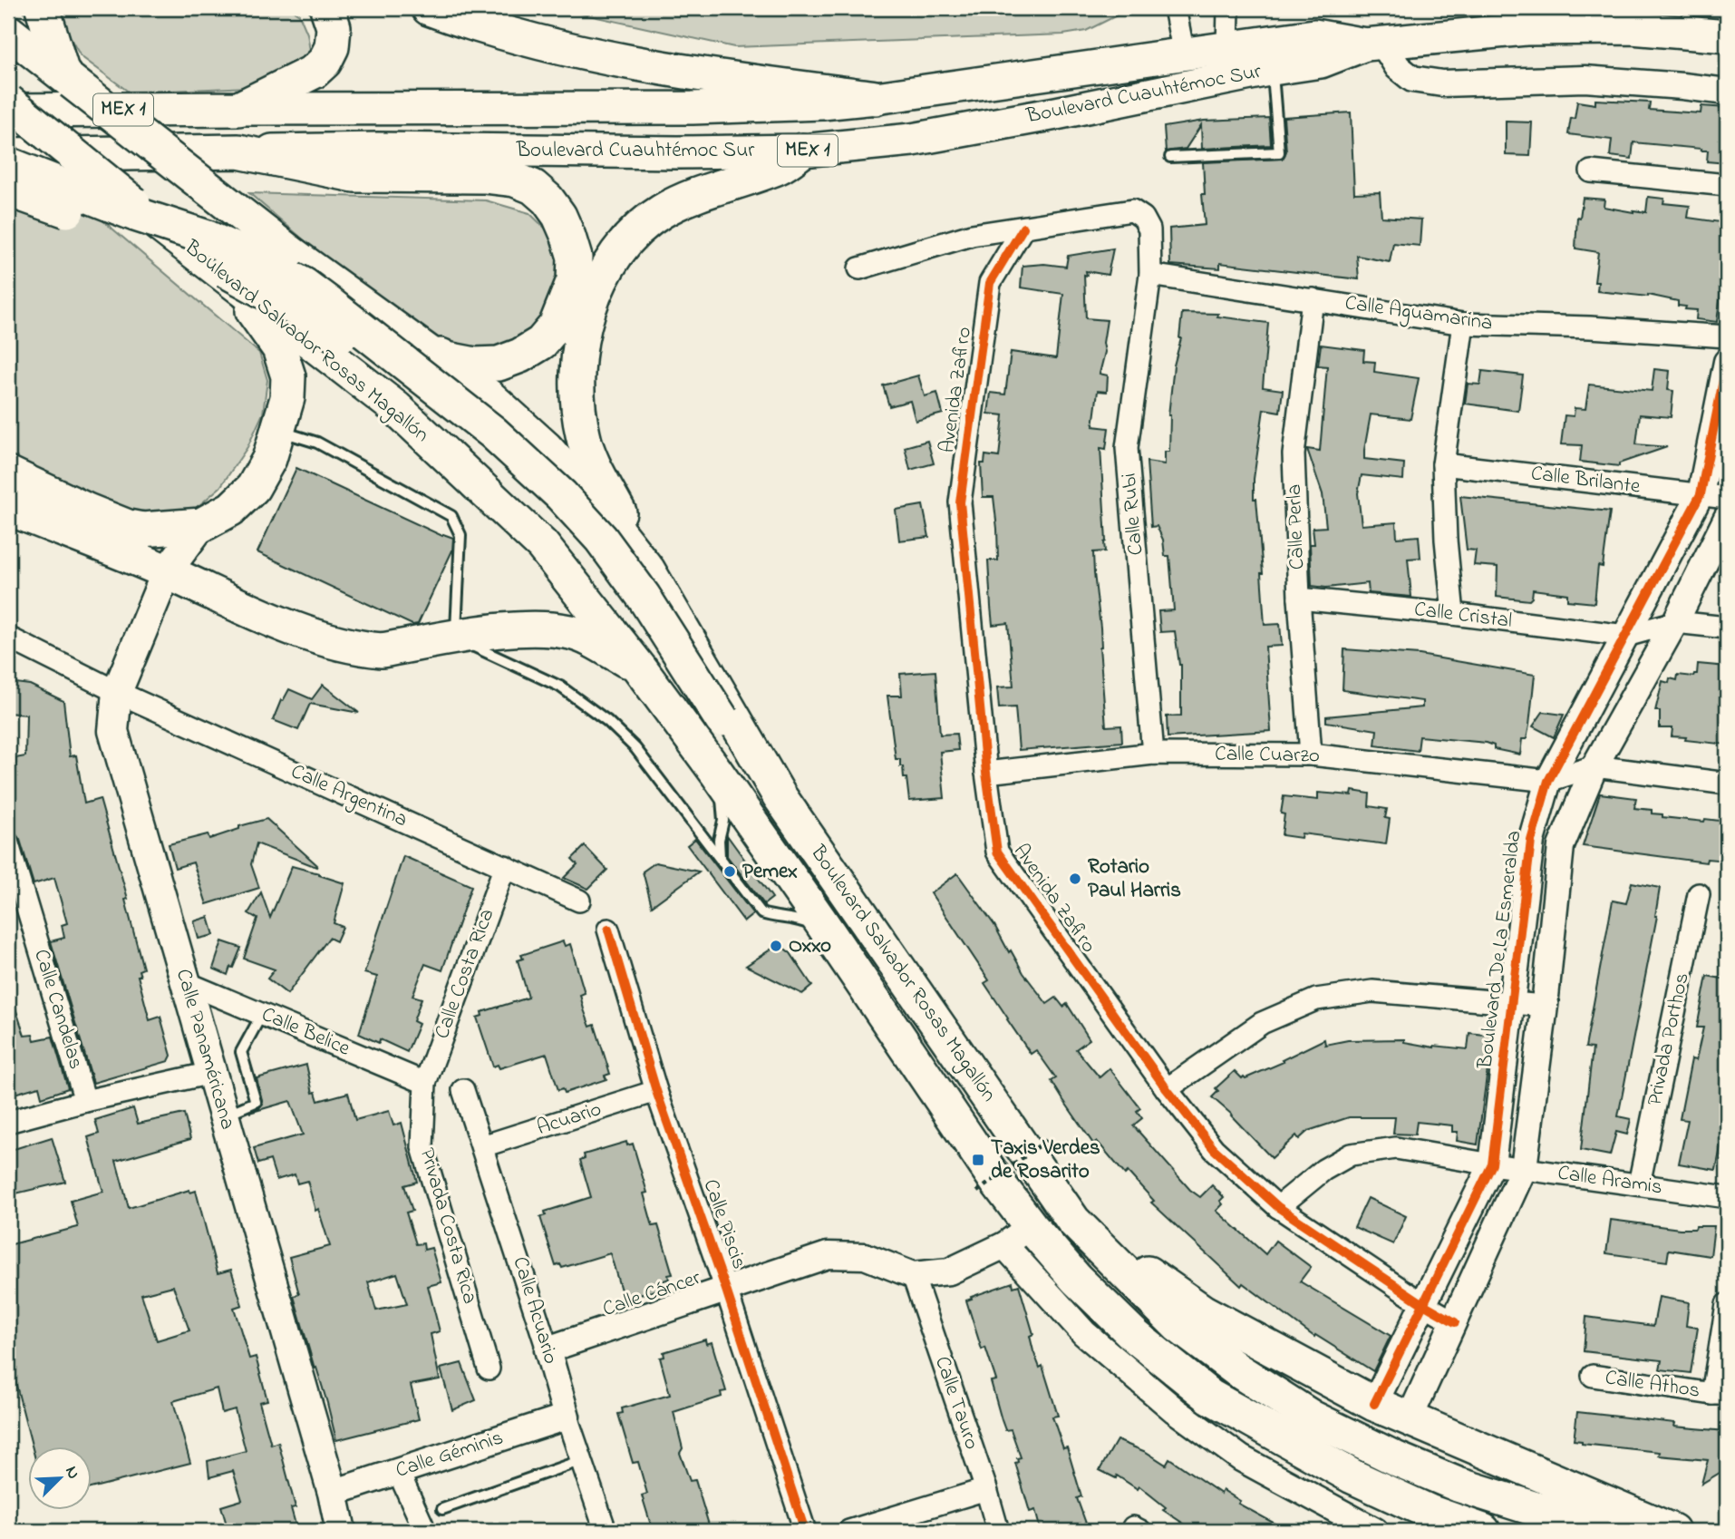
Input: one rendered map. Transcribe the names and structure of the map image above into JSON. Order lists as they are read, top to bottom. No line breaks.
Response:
{"streets":{"highway":["Boulevard Cuauhtémoc Sur","MEX 1","Boulevard Salvador Rosas Magallón"],"main road":["Calle Panaméricana"],"street":["Calle Aguamarina","Avenida Zafiro","Calle Brilante","Calle Rubi","Calle Perla","Calle Cristal","Calle Cuarzo","Calle Argentina","Boulevard De La Esmeralda","Calle Costa Rica","Calle Candelas","Calle Belice","Privada Porthos","Acuario","Calle Aramis","Calle Piscis","Privada Costa Rica","Calle Cáncer","Calle Acuario","Calle Athos","Calle Tauro","Calle Géminis"]},"crossings":[["Calle Aguamarina","Calle Rubi"],["Calle Aguamarina","Calle Perla"],["Avenida Zafiro","Calle Cuarzo"],["Avenida Zafiro","Boulevard De La Esmeralda"],["Avenida Zafiro","Calle Aramis"],["Calle Brilante","Boulevard De La Esmeralda"],["Calle Rubi","Calle Cuarzo"],["Calle Perla","Calle Cristal"],["Calle Perla","Calle Cuarzo"],["Calle Cristal","Boulevard De La Esmeralda"],["Calle Cuarzo","Boulevard De La Esmeralda"],["Calle Argentina","Calle Costa Rica"],["Calle Argentina","Calle Panaméricana"],["Boulevard De La Esmeralda","Calle Aramis"],["Calle Costa Rica","Calle Belice"],["Calle Costa Rica","Privada Costa Rica"],["Calle Belice","Calle Panaméricana"],["Calle Belice","Privada Costa Rica"],["Privada Porthos","Calle Aramis"],["Calle Panaméricana","Calle Géminis"],["Acuario","Calle Piscis"],["Acuario","Calle Acuario"],["Calle Piscis","Calle Cáncer"],["Calle Cáncer","Calle Acuario"],["Calle Cáncer","Calle Tauro"],["Calle Acuario","Calle Géminis"]],"places":{"other":["Pemex","Rotario Paul Harris","Oxxo"],"transit":["Taxis Verdes de Rosarito"]},"north":"top right"}
